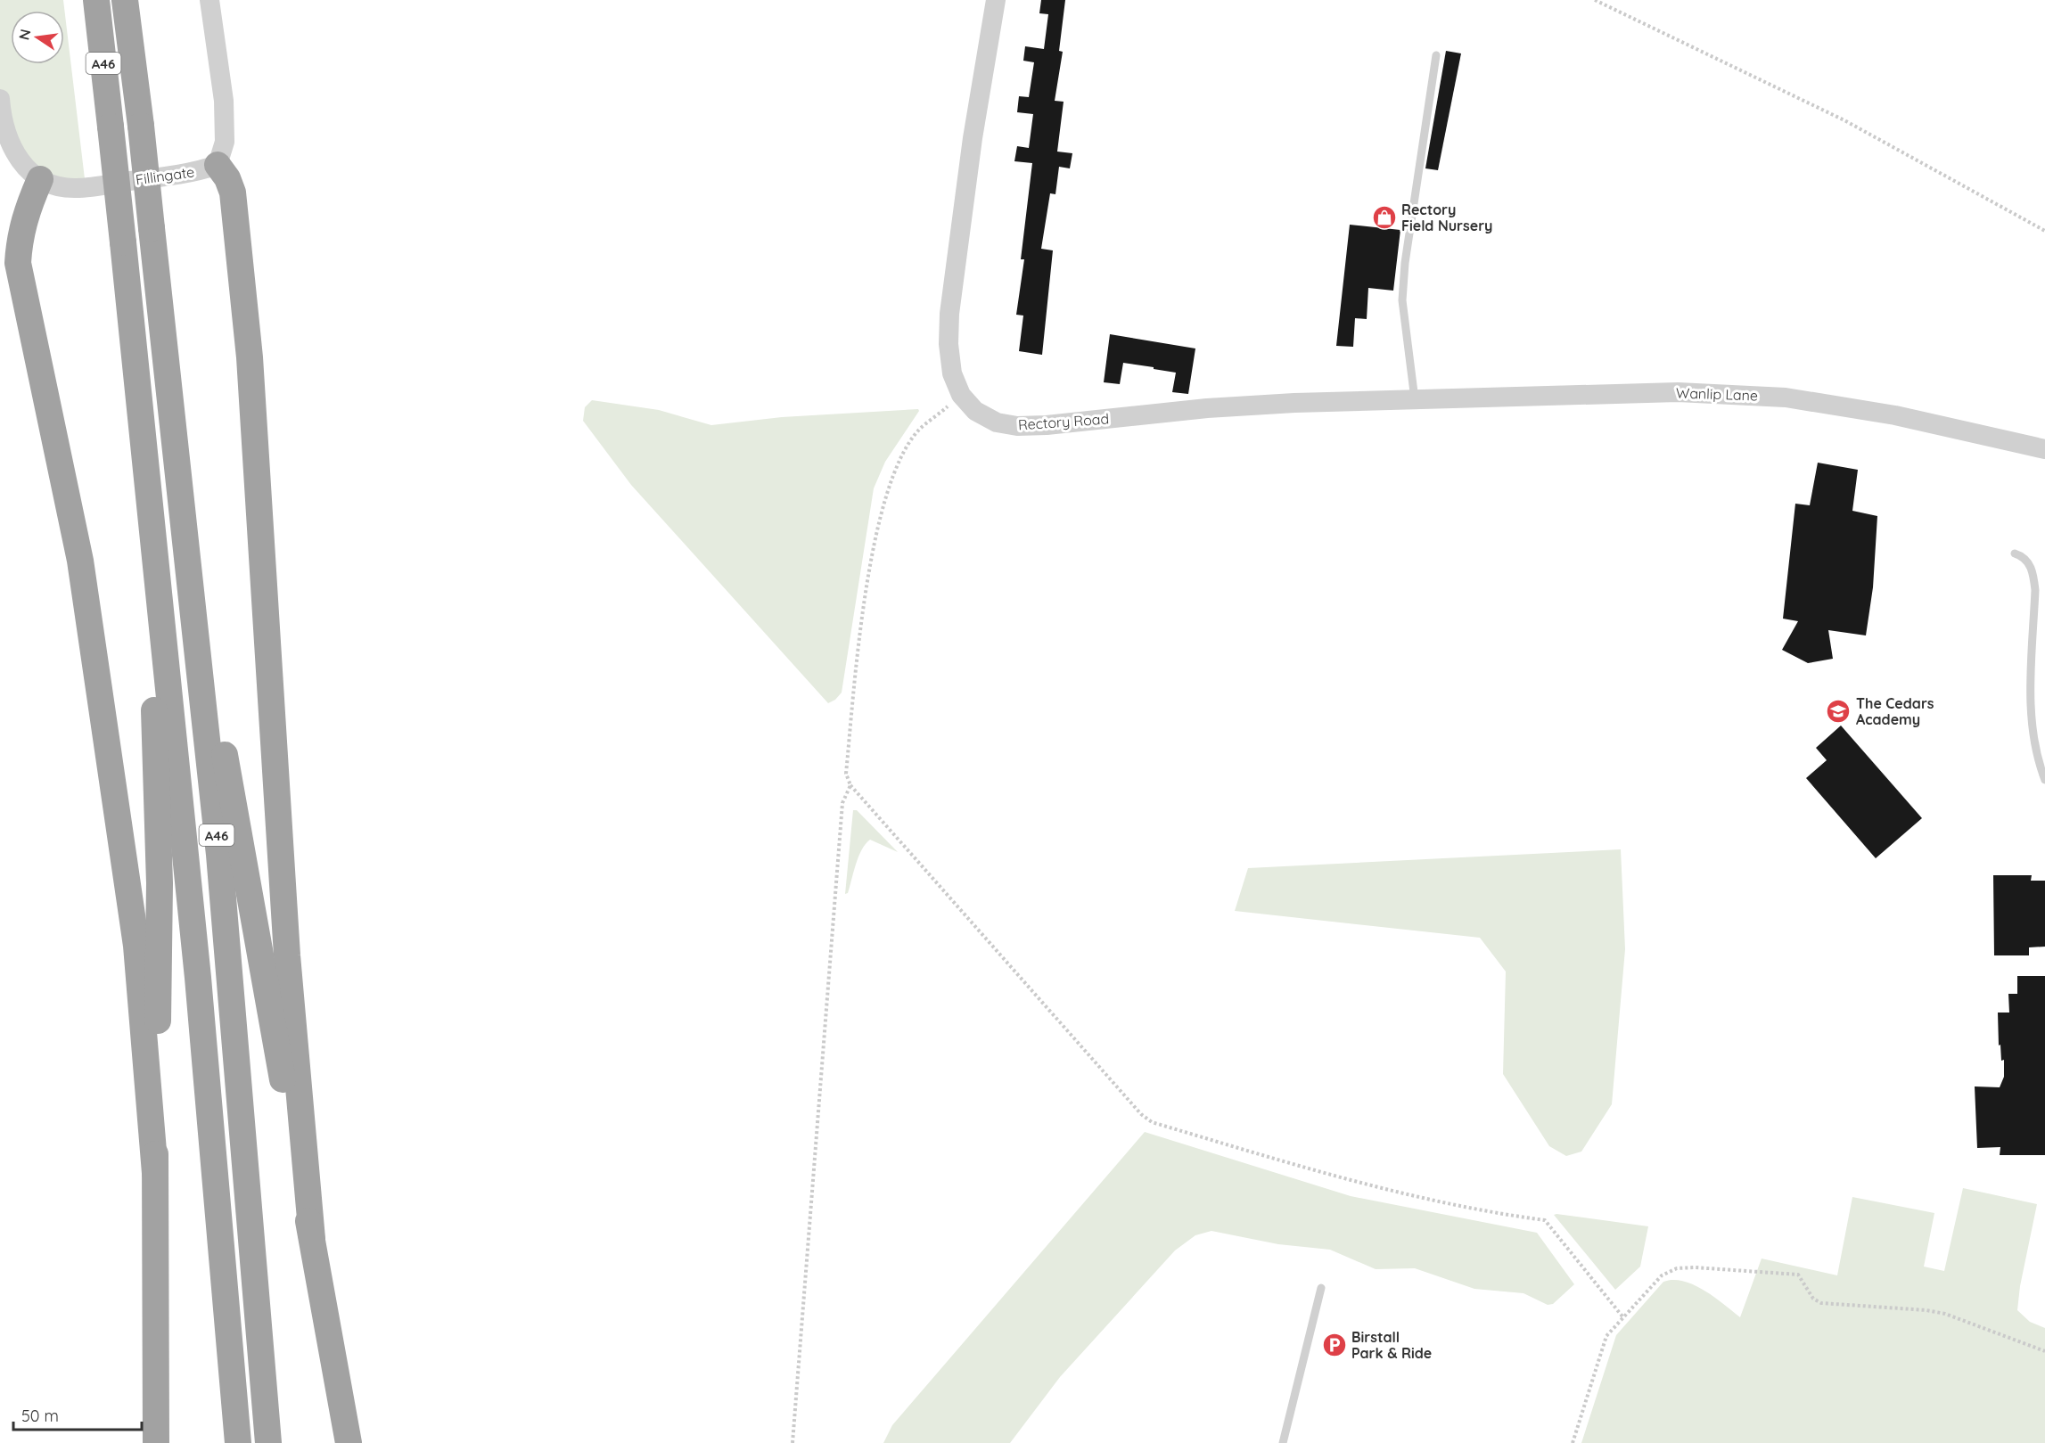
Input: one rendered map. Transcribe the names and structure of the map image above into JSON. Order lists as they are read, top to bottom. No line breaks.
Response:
{"streets":{"highway":["A46"],"street":["Fillingate","Wanlip Lane","Rectory Road"]},"crossings":[["Wanlip Lane","Rectory Road"]],"places":{"shop":["Rectory Field Nursery"],"school or university":["The Cedars Academy"],"parking":["Birstall Park & Ride"]},"scale_bar":"50 m","north":"left"}
